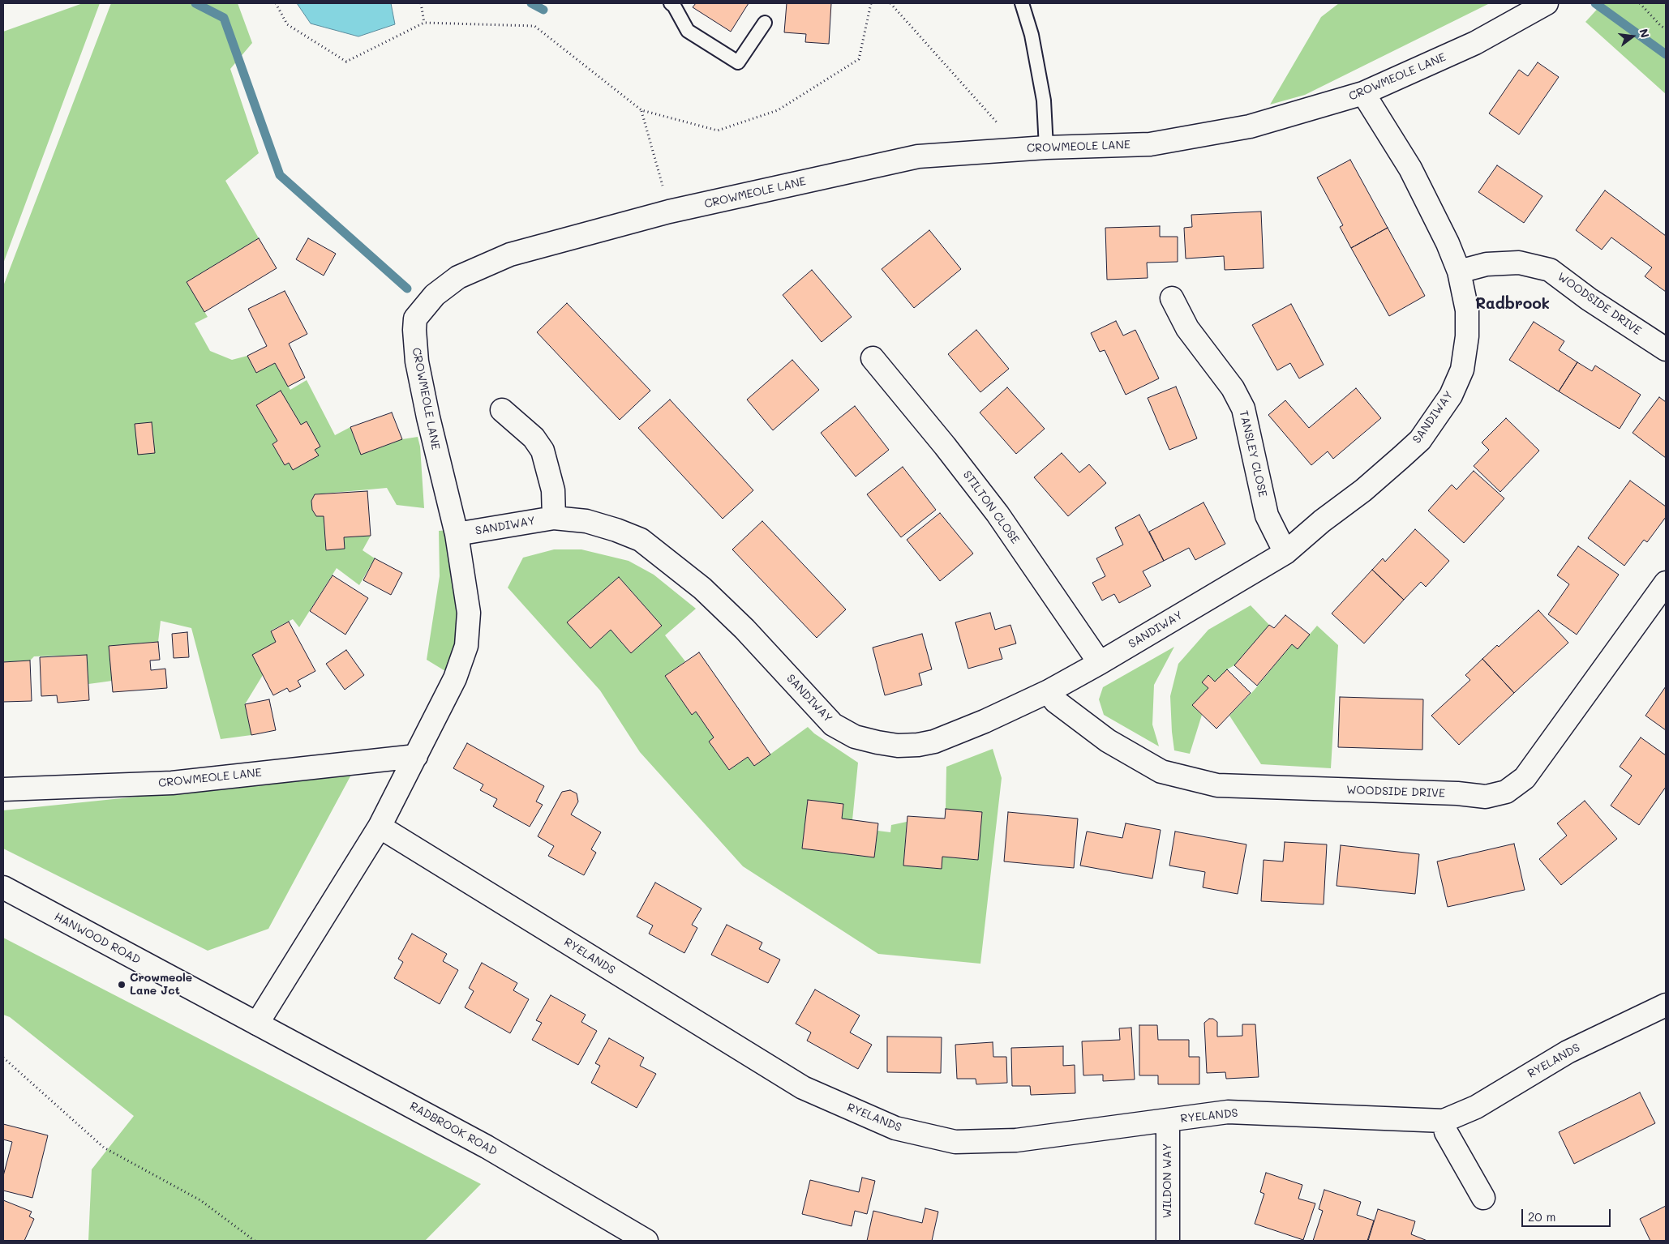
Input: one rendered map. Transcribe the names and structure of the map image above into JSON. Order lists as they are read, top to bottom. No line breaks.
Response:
{"streets":{"street":["CROWMEOLE LANE","WOODSIDE DRIVE","SANDIWAY","TANSLEY CLOSE","STILTON CLOSE","HANWOOD ROAD","RYELANDS","RADBROOK ROAD","WILDON WAY"]},"crossings":[["CROWMEOLE LANE","SANDIWAY"],["CROWMEOLE LANE","HANWOOD ROAD"],["CROWMEOLE LANE","RYELANDS"],["CROWMEOLE LANE","RADBROOK ROAD"],["WOODSIDE DRIVE","SANDIWAY"],["SANDIWAY","TANSLEY CLOSE"],["SANDIWAY","STILTON CLOSE"],["HANWOOD ROAD","RADBROOK ROAD"],["RYELANDS","WILDON WAY"]],"districts":["Radbrook"],"places":["Crowmeole Lane Jct"],"scale_bar":"20 m","north":"right"}
